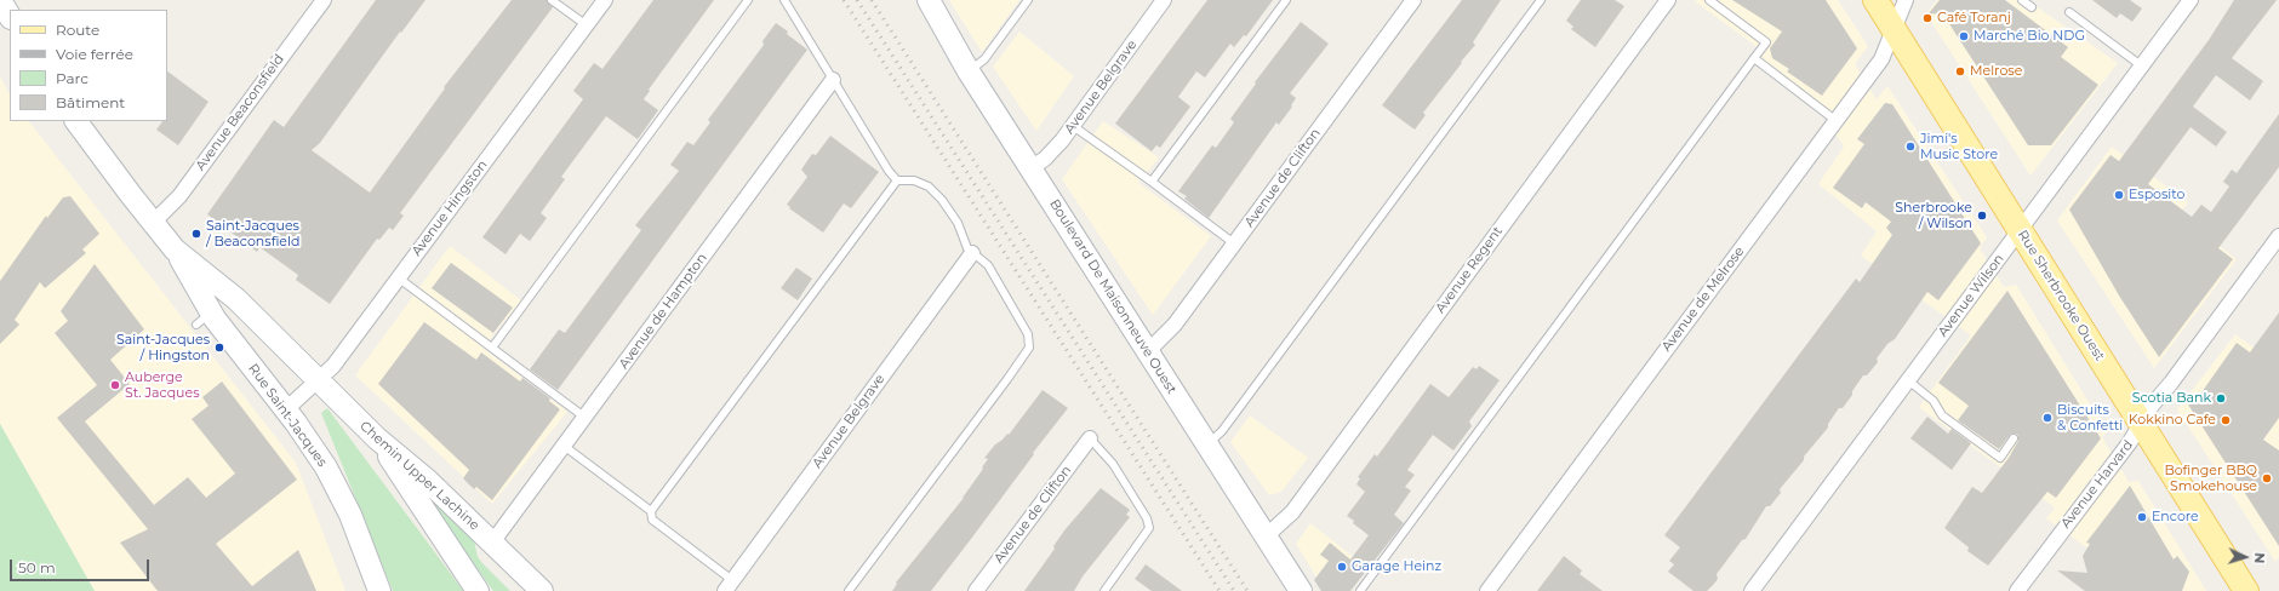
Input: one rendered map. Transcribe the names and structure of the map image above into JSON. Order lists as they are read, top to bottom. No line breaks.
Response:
{"streets":{"main road":["Rue Sherbrooke Ouest","Boulevard De Maisonneuve Ouest","Rue Saint-Jacques","Chemin Upper Lachine"],"street":["Avenue Belgrave","Avenue Beaconsfield","Avenue de Clifton","Avenue Hingston","Avenue Regent","Avenue Wilson","Avenue de Melrose","Avenue de Hampton","Avenue Harvard"]},"crossings":[["Avenue Belgrave","Boulevard De Maisonneuve Ouest"],["Avenue Beaconsfield","Rue Saint-Jacques"],["Avenue de Clifton","Boulevard De Maisonneuve Ouest"],["Avenue Hingston","Rue Saint-Jacques"],["Avenue Hingston","Chemin Upper Lachine"],["Avenue Regent","Boulevard De Maisonneuve Ouest"],["Avenue Wilson","Rue Sherbrooke Ouest"],["Rue Sherbrooke Ouest","Avenue de Melrose"],["Rue Sherbrooke Ouest","Avenue Harvard"],["Avenue de Hampton","Chemin Upper Lachine"],["Rue Saint-Jacques","Chemin Upper Lachine"]],"places":["Café Toranj","Marché Bio NDG","Melrose","Jimi's Music Store","Esposito","Sherbrooke / Wilson","Saint-Jacques / Beaconsfield","Saint-Jacques / Hingston","Auberge St. Jacques","Scotia Bank","Biscuits & Confetti","Kokkino Cafe","Bofinger BBQ Smokehouse","Encore","Garage Heinz"],"legend":["Route","Voie ferrée","Parc","Bâtiment"],"scale_bar":"50 m","north":"right"}
